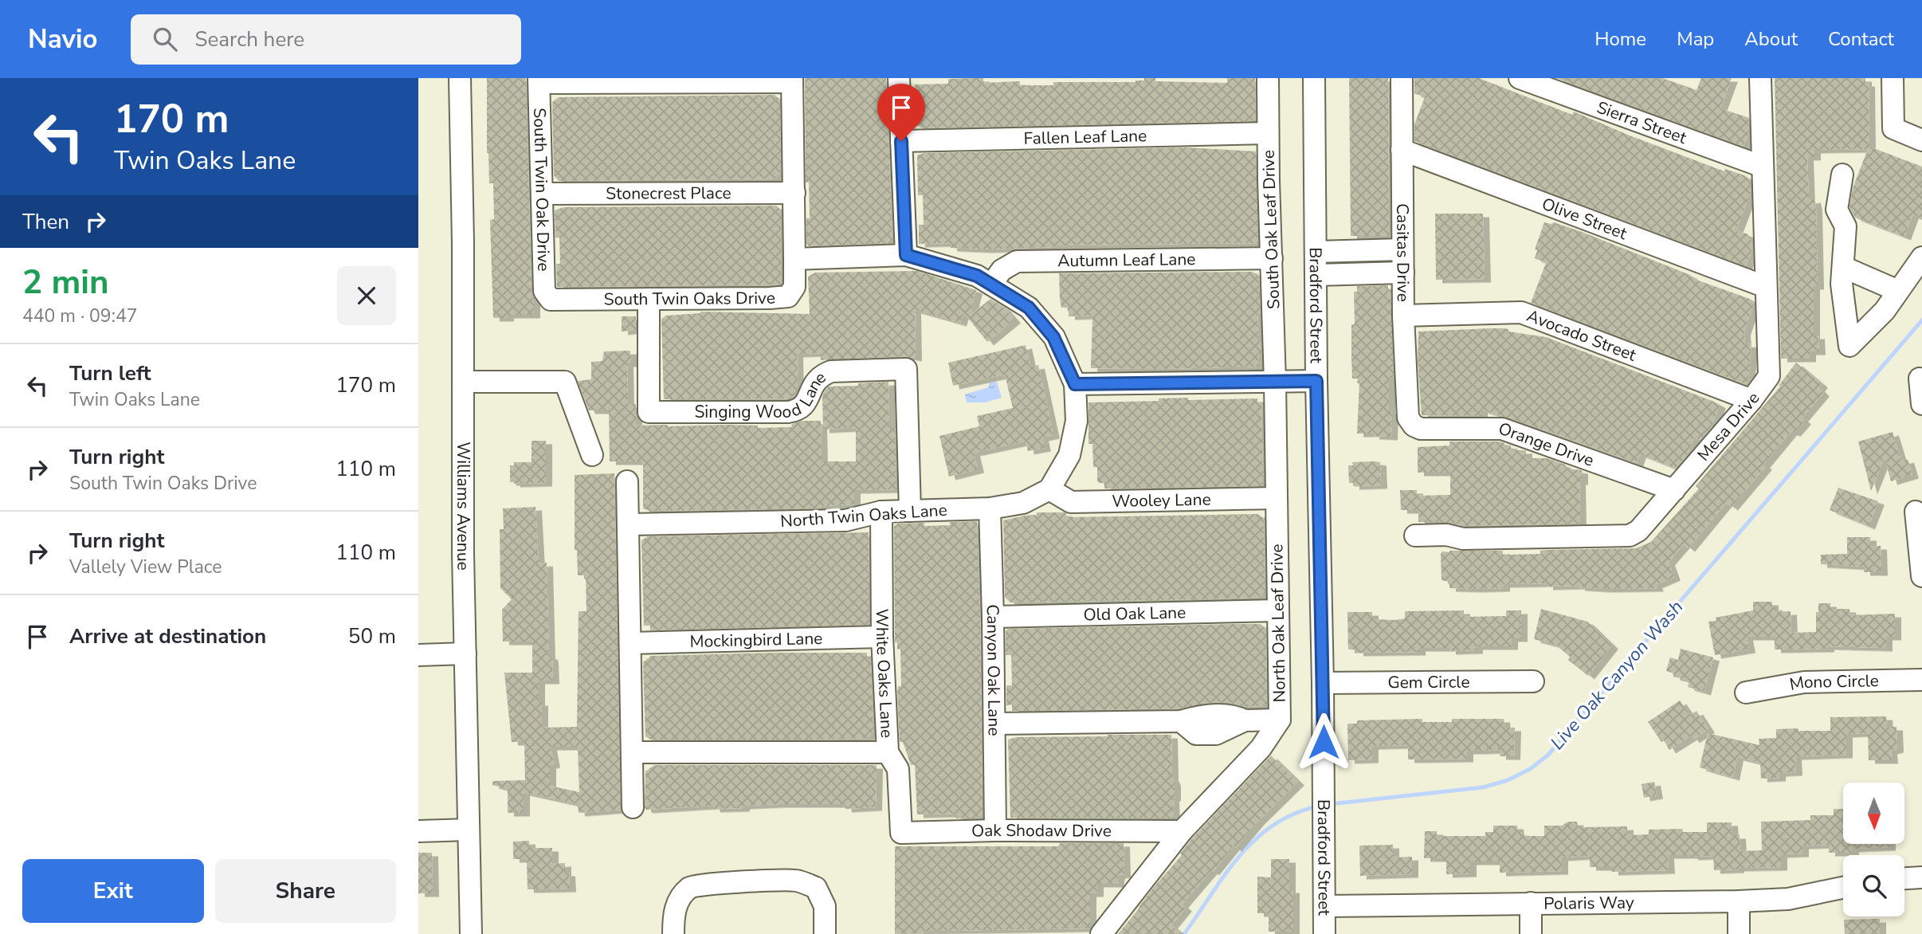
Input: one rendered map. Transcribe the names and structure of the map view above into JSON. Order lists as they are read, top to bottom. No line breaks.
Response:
{"streets":{"street":["Sierra Street","Fallen Leaf Lane","South Twin Oak Drive","Stonecrest Place","Olive Street","South Oak Leaf Drive","Casitas Drive","Autumn Leaf Lane","South Twin Oaks Drive","Bradford Street","Avocado Street","Singing Wood Lane","Mesa Drive","Orange Drive","Wooley Lane","Williams Avenue","North Twin Oaks Lane","Old Oak Lane","North Oak Leaf Drive","Mockingbird Lane","Canyon Oak Lane","White Oaks Lane","Gem Circle","Mono Circle","Oak Shodaw Drive","Polaris Way"]},"crossings":[["Sierra Street","Mesa Drive"],["Fallen Leaf Lane","South Oak Leaf Drive"],["South Twin Oak Drive","Stonecrest Place"],["South Twin Oak Drive","South Twin Oaks Drive"],["Olive Street","Casitas Drive"],["Olive Street","Mesa Drive"],["South Oak Leaf Drive","Autumn Leaf Lane"],["South Oak Leaf Drive","North Oak Leaf Drive"],["Casitas Drive","Avocado Street"],["Casitas Drive","Orange Drive"],["South Twin Oaks Drive","Singing Wood Lane"],["Bradford Street","Gem Circle"],["Bradford Street","Polaris Way"],["Avocado Street","Mesa Drive"],["Singing Wood Lane","North Twin Oaks Lane"],["Mesa Drive","Orange Drive"],["Wooley Lane","North Twin Oaks Lane"],["Wooley Lane","North Oak Leaf Drive"],["North Twin Oaks Lane","Canyon Oak Lane"],["North Twin Oaks Lane","White Oaks Lane"],["Old Oak Lane","North Oak Leaf Drive"],["Old Oak Lane","Canyon Oak Lane"],["North Oak Leaf Drive","Oak Shodaw Drive"],["Mockingbird Lane","White Oaks Lane"],["Canyon Oak Lane","Oak Shodaw Drive"],["White Oaks Lane","Oak Shodaw Drive"]],"water":["Live Oak Canyon Wash"],"north":"bottom","page":{"header":"Navio","search":"Search here","nav":["Home","Map","About","Contact"],"turn":["170 m","Twin Oaks Lane"],"then":"Then","heading":["2 min","440 m · 09:47"],"list":[{"name":"Turn left","note":"Twin Oaks Lane","value":"170 m"},{"name":"Turn right","note":"South Twin Oaks Drive","value":"110 m"},{"name":"Turn right","note":"Vallely View Place","value":"110 m"},{"name":"Arrive at destination","value":"50 m"}],"buttons":["Exit","Share"]}}
